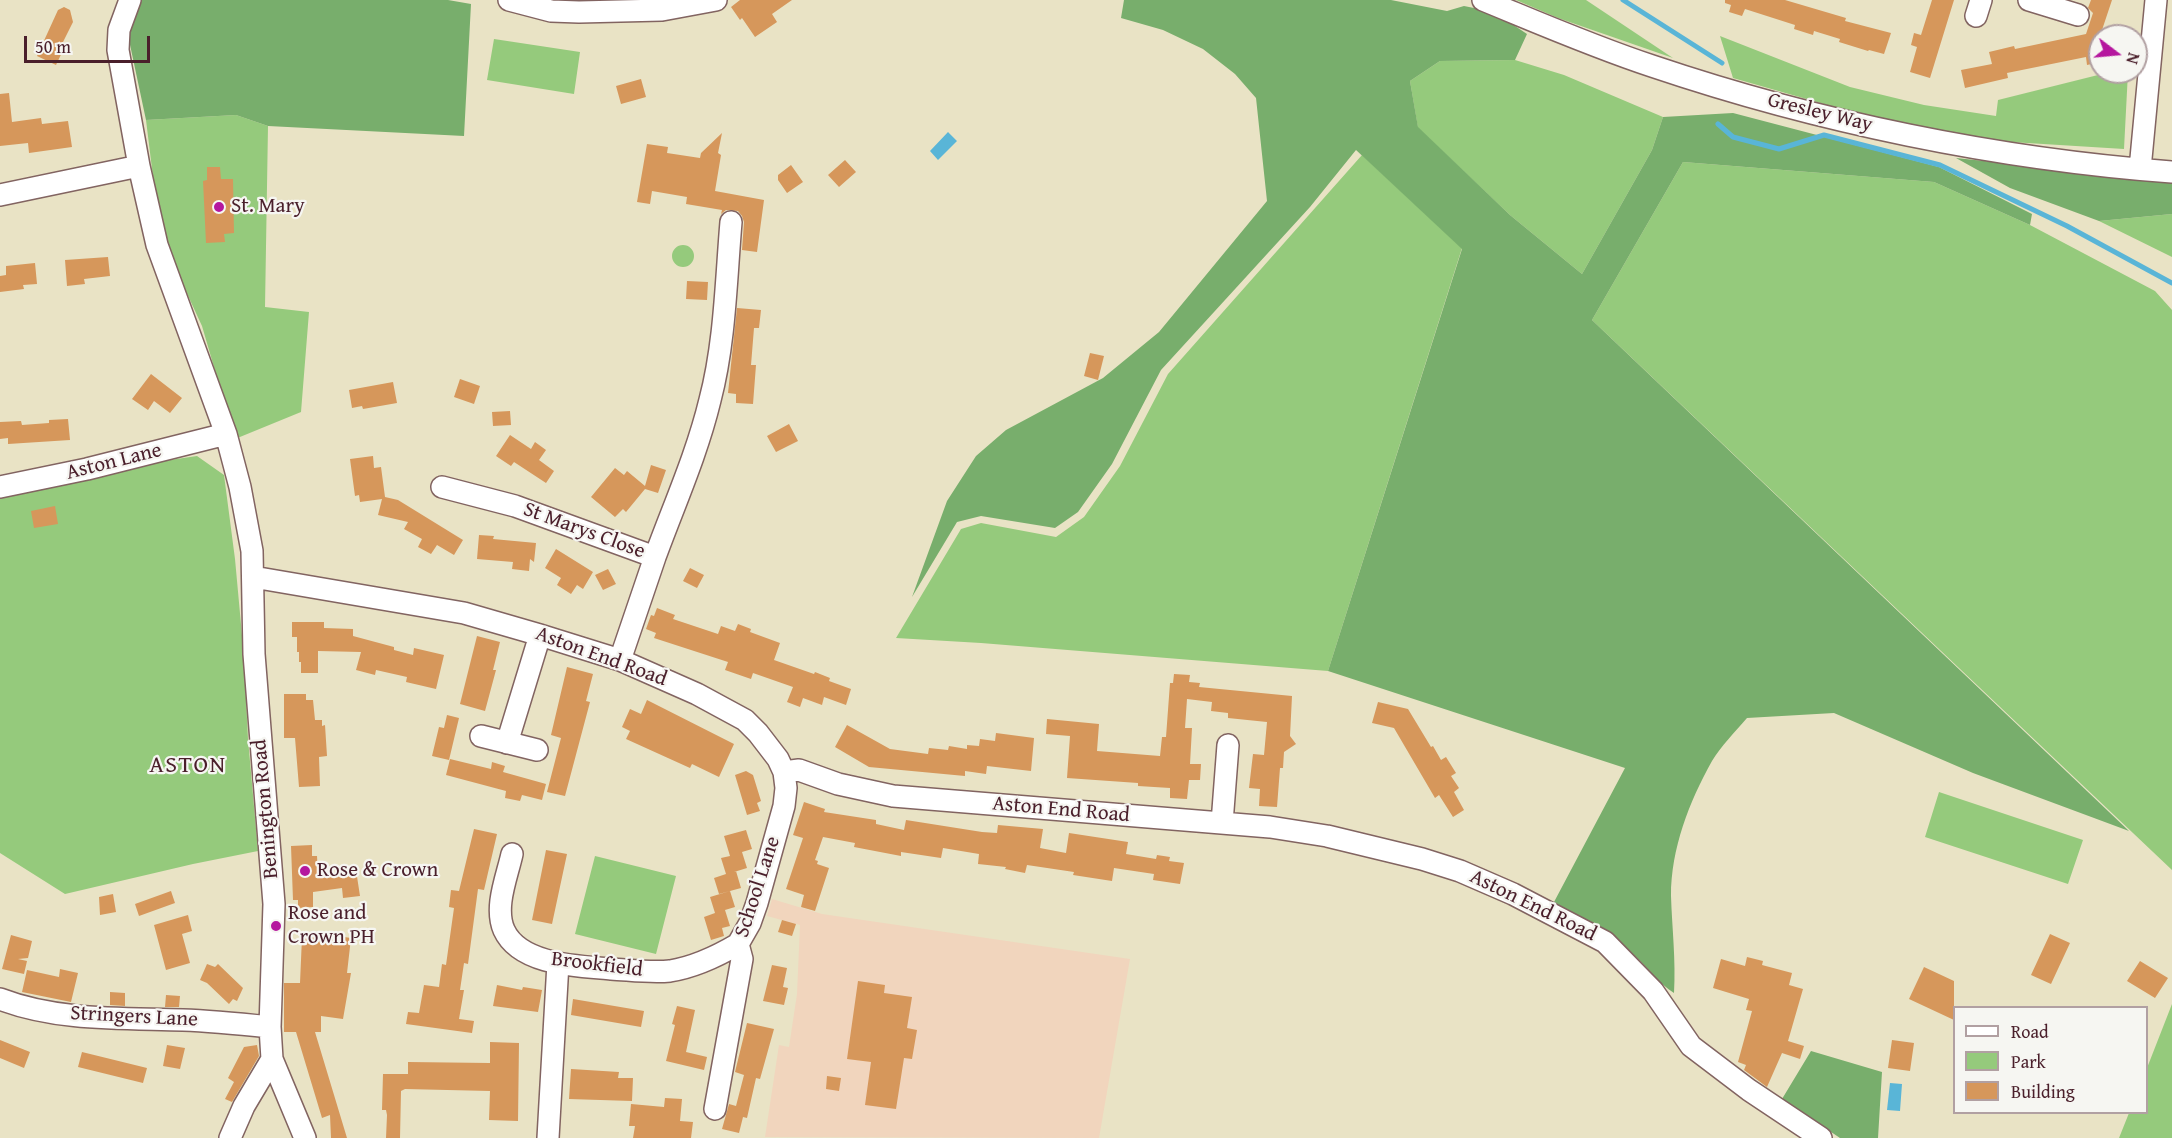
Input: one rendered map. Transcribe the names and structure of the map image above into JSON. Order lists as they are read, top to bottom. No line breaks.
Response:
{"streets":{"street":["Gresley Way","Aston Lane","St Marys Close","Aston End Road","Benington Road","School Lane","Brookfield","Stringers Lane"]},"crossings":[["Aston Lane","Benington Road"],["St Marys Close","Aston End Road"],["Aston End Road","Benington Road"],["Aston End Road","School Lane"],["Benington Road","Stringers Lane"],["School Lane","Brookfield"]],"districts":["ASTON"],"places":["St. Mary","Rose & Crown","Rose and Crown PH"],"legend":["Road","Park","Building"],"scale_bar":"50 m","north":"right"}
